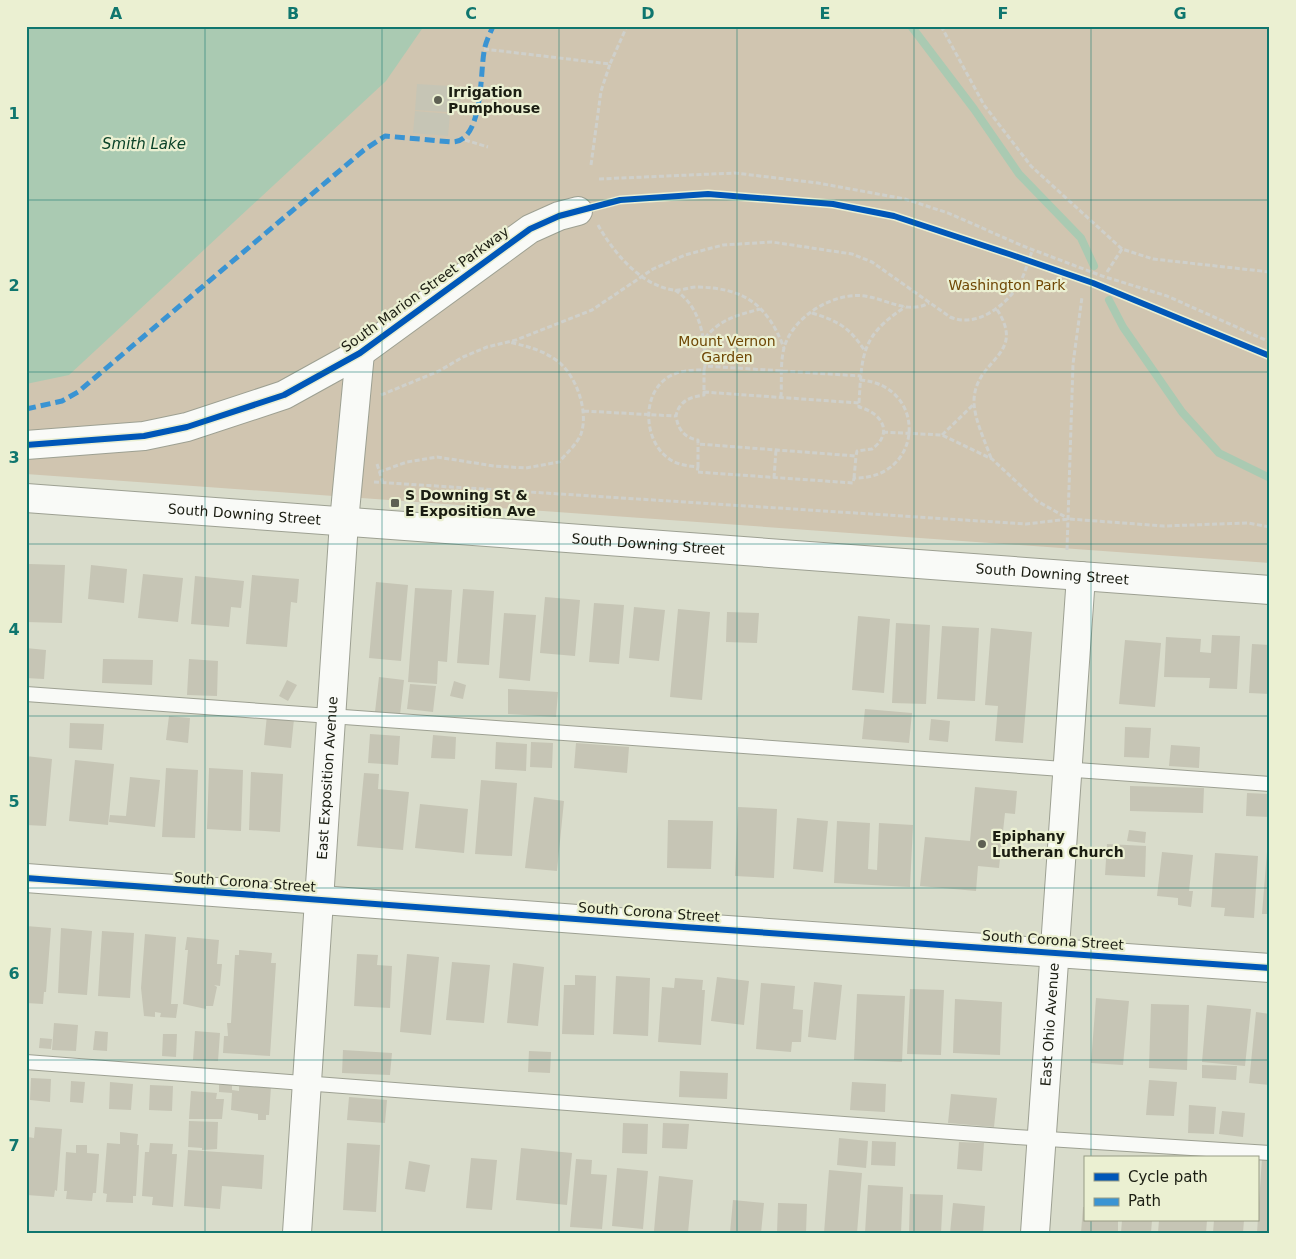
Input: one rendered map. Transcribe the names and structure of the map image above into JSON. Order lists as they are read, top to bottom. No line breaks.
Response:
{"streets":{"street":["South Marion Street Parkway","South Downing Street","East Exposition Avenue","South Corona Street","East Ohio Avenue"]},"crossings":[["South Marion Street Parkway","East Exposition Avenue"],["South Downing Street","East Exposition Avenue"],["South Downing Street","East Ohio Avenue"],["East Exposition Avenue","South Corona Street"],["South Corona Street","East Ohio Avenue"]],"water":["Smith Lake"],"parks":["Washington Park","Mount Vernon Garden"],"places":{"other":["Irrigation Pumphouse","Epiphany Lutheran Church"],"transit":["S Downing St & E Exposition Ave"]},"legend":["Cycle path","Path"],"grid":{"columns":["A","B","C","D","E","F","G"],"rows":["1","2","3","4","5","6","7"]}}
